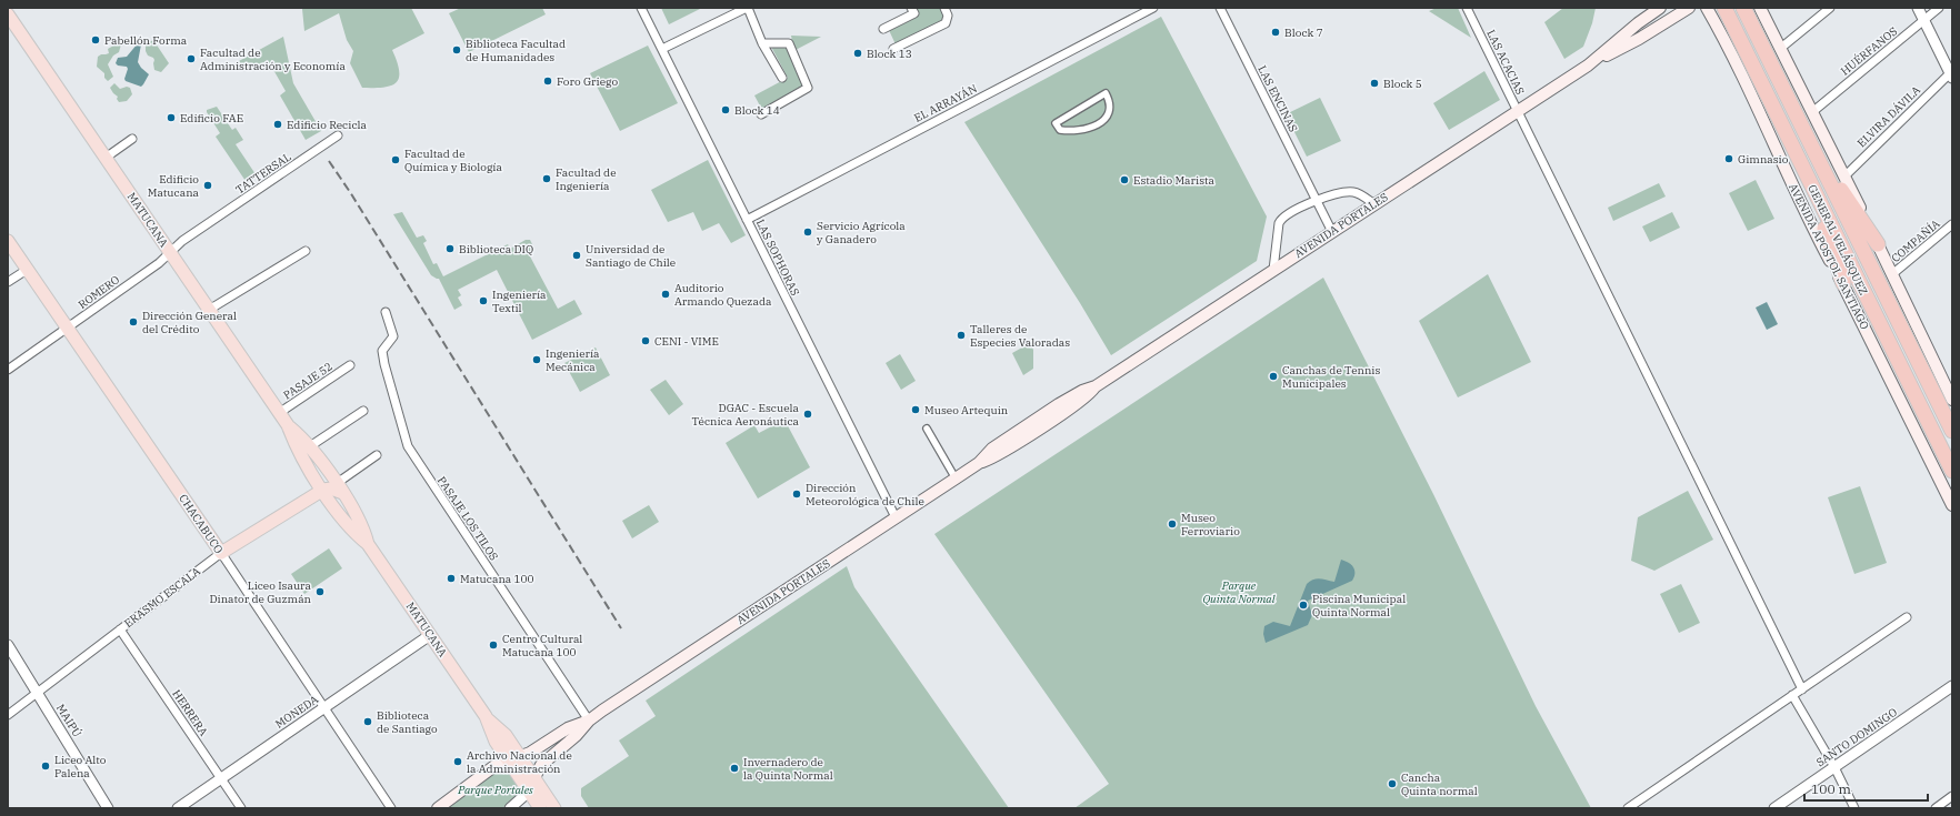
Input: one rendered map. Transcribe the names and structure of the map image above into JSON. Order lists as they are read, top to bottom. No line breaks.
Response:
{"streets":{"highway":["GENERAL VELÁSQUEZ"],"main road":["MATUCANA","AVENIDA PORTALES","AVENIDA APOSTOL SANTIAGO","CHACABUCO","ERASMO ESCALA"],"street":["HUÉRFANOS","LAS ACACIAS","LAS ENCINAS","EL ARRAYÁN","ELVIRA DÁVILA","TATTERSAL","COMPAÑÍA","LAS SOPHORAS","ROMERO","PASAJE 52","PASAJE LOS TILOS","MONEDA","HERRERA","MAIPÚ","SANTO DOMINGO"]},"crossings":[["LAS ACACIAS","AVENIDA PORTALES"],["LAS ENCINAS","AVENIDA PORTALES"],["EL ARRAYÁN","LAS SOPHORAS"],["TATTERSAL","ROMERO"],["MATUCANA","AVENIDA PORTALES"],["MATUCANA","ROMERO"],["MATUCANA","PASAJE 52"],["MATUCANA","ERASMO ESCALA"],["MATUCANA","MONEDA"],["AVENIDA PORTALES","LAS SOPHORAS"],["AVENIDA PORTALES","PASAJE LOS TILOS"],["ROMERO","CHACABUCO"],["CHACABUCO","ERASMO ESCALA"],["CHACABUCO","MONEDA"],["ERASMO ESCALA","HERRERA"],["ERASMO ESCALA","MAIPÚ"],["MONEDA","HERRERA"]],"parks":["Parque Quinta Normal","Parque Portales"],"places":["Block 7","Pabellón Forma","Biblioteca Facultad de Humanidades","Block 13","Facultad de Administración y Economía","Foro Griego","Block 5","Block 14","Edificio FAE","Edificio Recicla","Gimnasio","Facultad de Química y Biología","Facultad de Ingeniería","Estadio Marista","Edificio Matucana","Servicio Agrícola y Ganadero","Biblioteca DIQ","Universidad de Santiago de Chile","Auditorio Armando Quezada","Ingeniería Textil","Dirección General del Crédito","Talleres de Especies Valoradas","CENI - VIME","Ingeniería Mecánica","Canchas de Tennis Municipales","Museo Artequin","DGAC - Escuela Técnica Aeronáutica","Dirección Meteorológica de Chile","Museo Ferroviario","Matucana 100","Liceo Isaura Dinator de Guzmán","Piscina Municipal Quinta Normal","Centro Cultural Matucana 100","Biblioteca de Santiago","Archivo Nacional de la Administración","Liceo Alto Palena","Invernadero de la Quinta Normal","Cancha Quinta normal"],"scale_bar":"100 m"}
